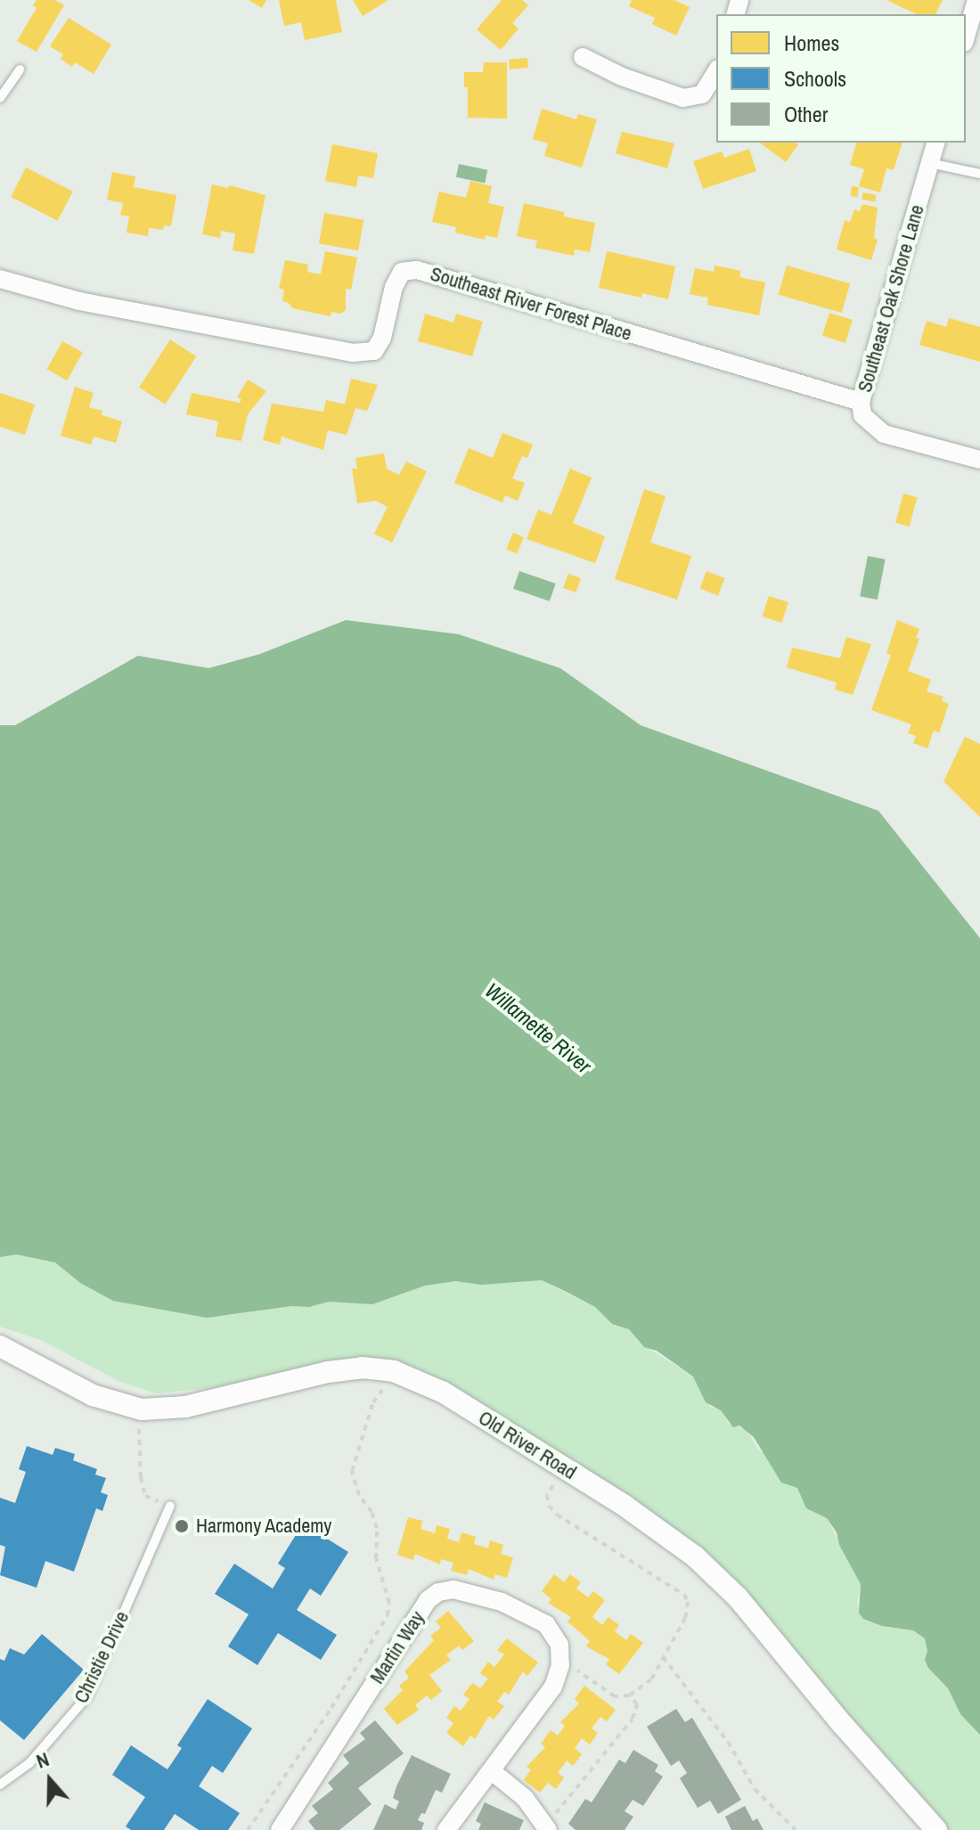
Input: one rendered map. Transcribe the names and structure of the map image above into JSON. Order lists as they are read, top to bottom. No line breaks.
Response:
{"streets":{"street":["Southeast Oak Shore Lane","Southeast River Forest Place","Old River Road","Martin Way"],"lane":["Christie Drive"]},"crossings":[["Southeast Oak Shore Lane","Southeast River Forest Place"]],"water":["Willamette River"],"places":["Harmony Academy"],"legend":["Homes","Schools","Other"],"north":"top"}
